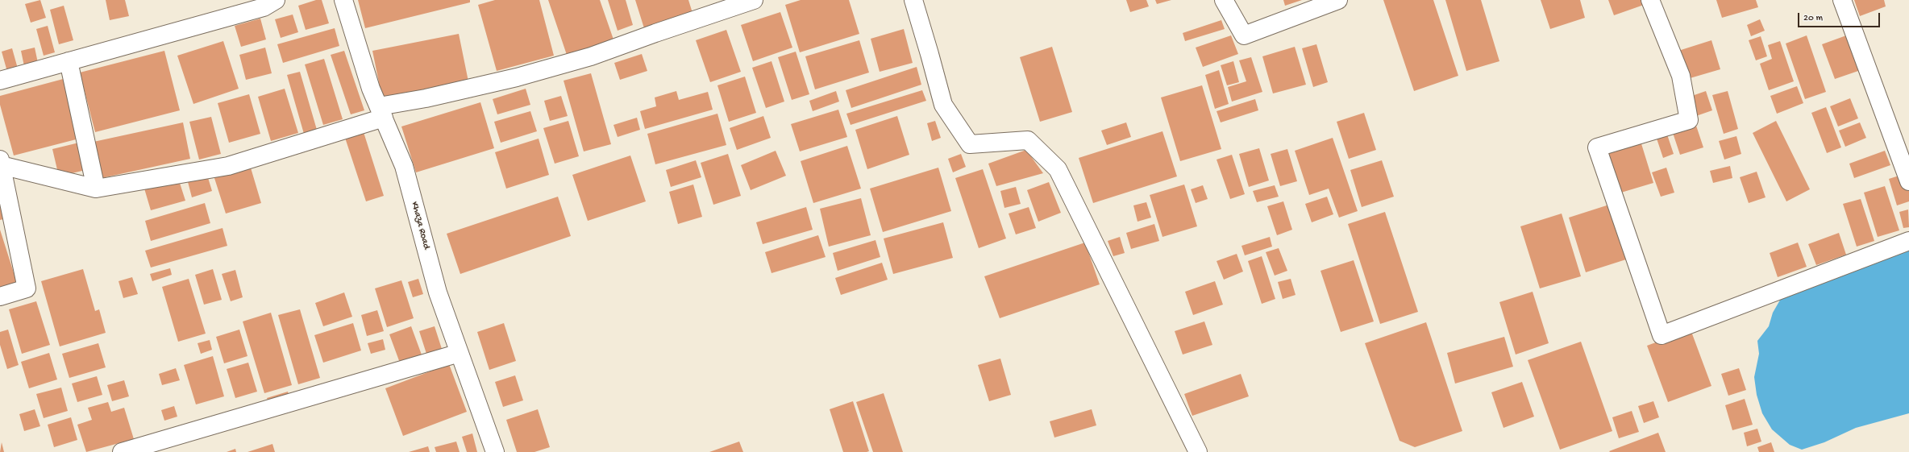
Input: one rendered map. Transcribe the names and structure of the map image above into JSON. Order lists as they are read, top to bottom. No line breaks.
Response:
{"streets":{"street":["Khaza Road"]},"scale_bar":"20 m"}
